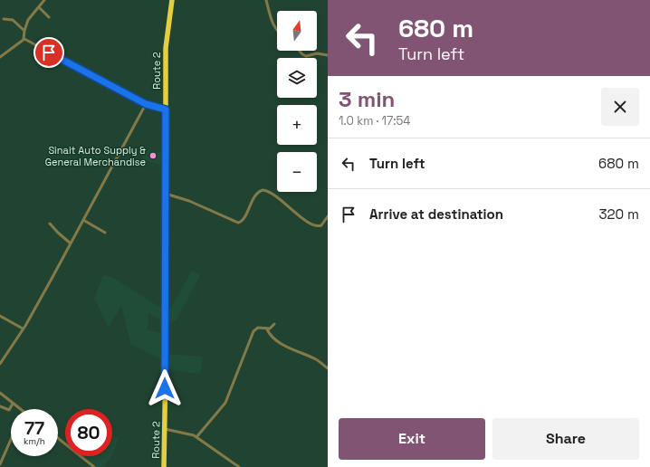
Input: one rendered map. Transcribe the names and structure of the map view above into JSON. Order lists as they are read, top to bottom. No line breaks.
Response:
{"streets":{"highway":["Route 2"]},"places":["Sinait Auto Supply & General Merchandise"],"north":"top","page":{"turn":["680 m","Turn left"],"map_buttons":["+","−"],"heading":["3 min","1.0 km · 17:54"],"list":[{"name":"Turn left","value":"680 m"},{"name":"Arrive at destination","value":"320 m"}],"speed":"77 km/h","limit":"80","buttons":["Exit","Share"]}}
